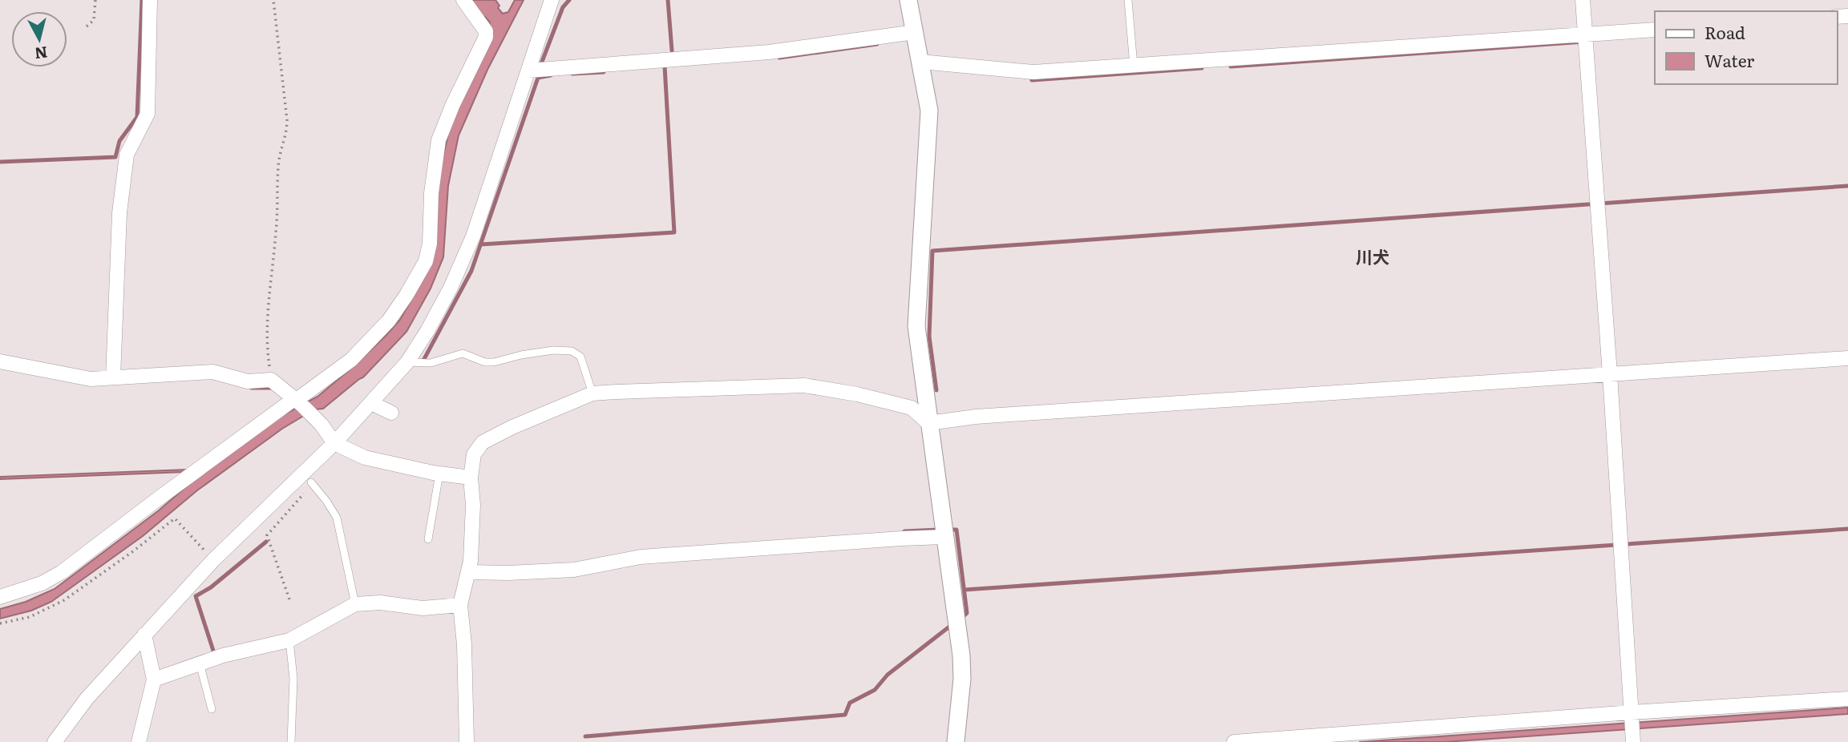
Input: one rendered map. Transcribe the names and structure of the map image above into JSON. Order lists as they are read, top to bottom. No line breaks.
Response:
{"districts":["川犬"],"legend":["Road","Water"],"north":"bottom"}
